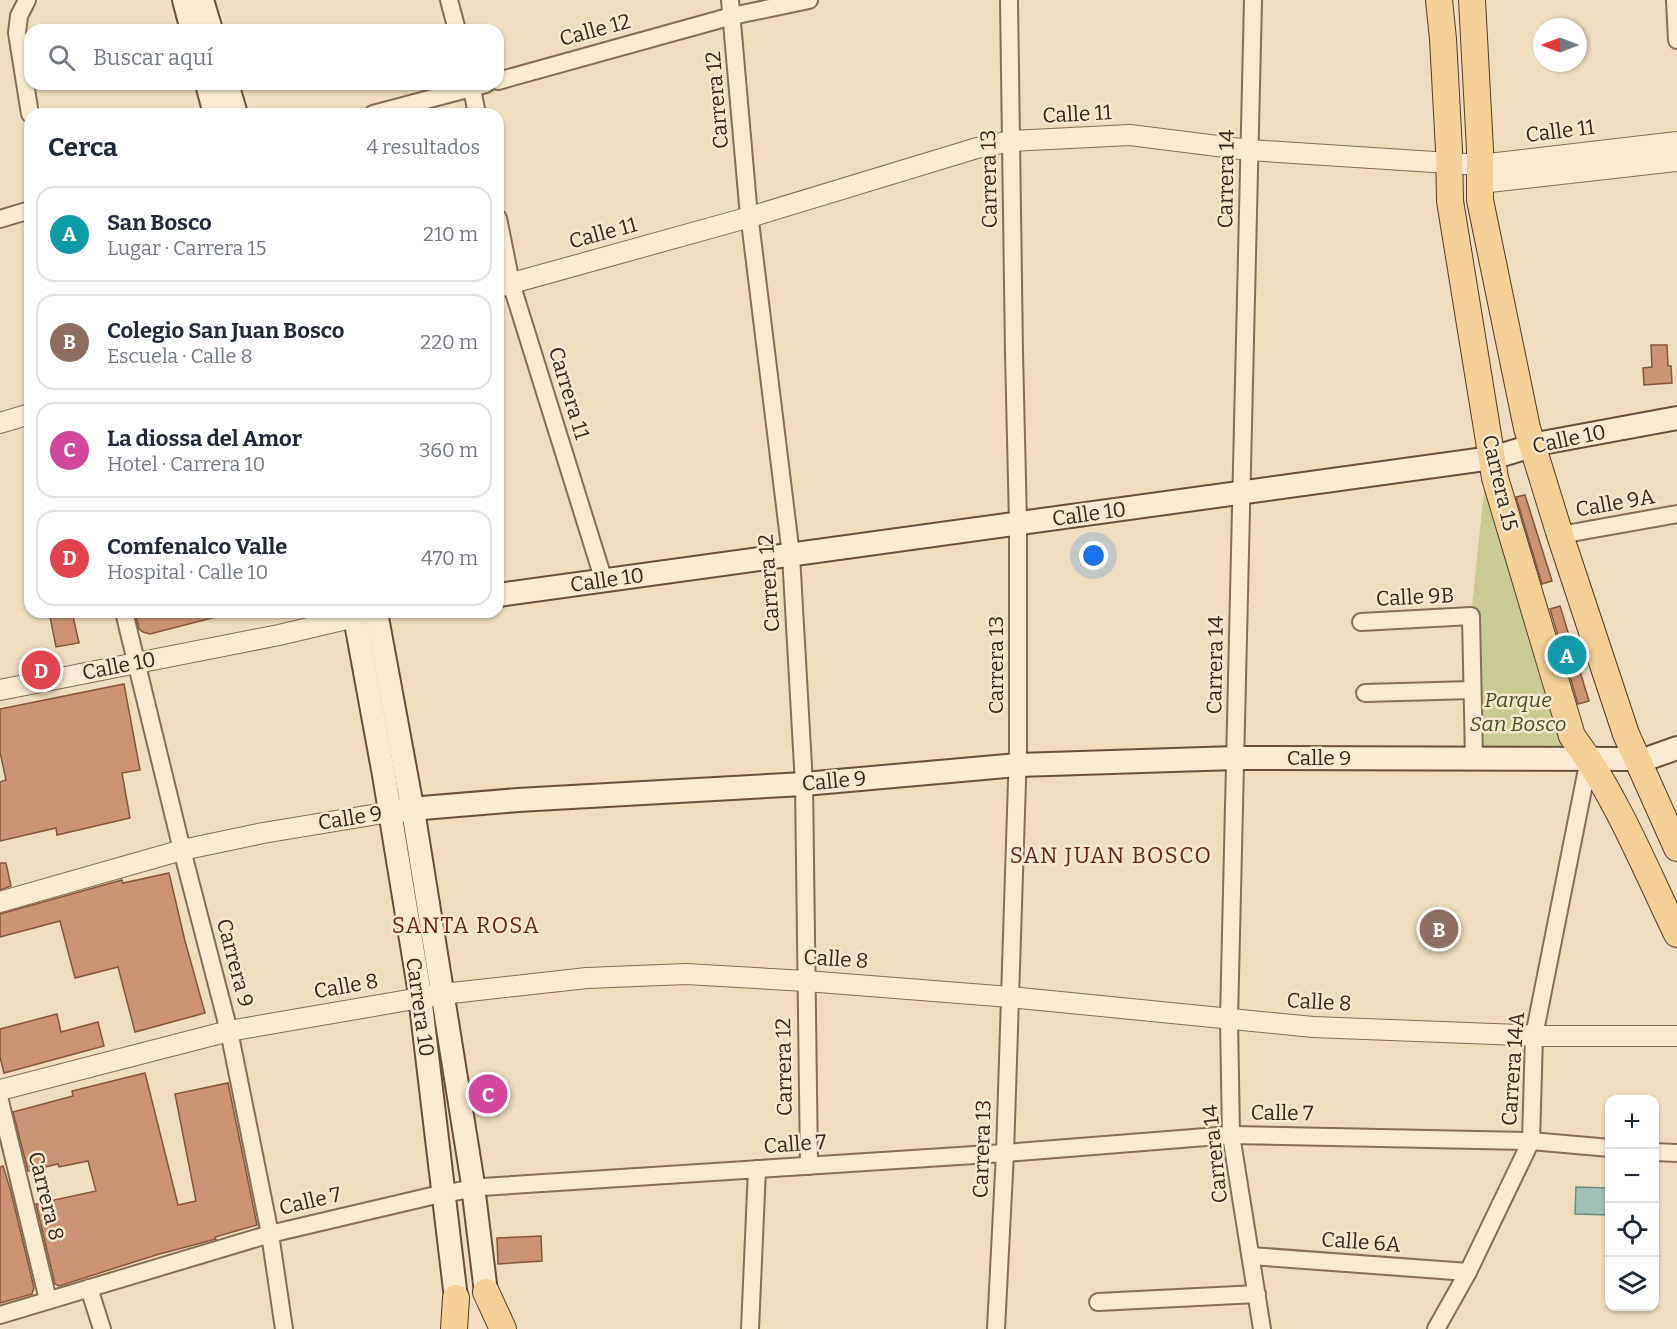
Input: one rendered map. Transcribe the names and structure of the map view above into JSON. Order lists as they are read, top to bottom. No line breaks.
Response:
{"streets":{"main road":["Calle 10","Carrera 15","Calle 9","Carrera 10"],"street":["Calle 12","Carrera 12","Calle 11","Carrera 13","Carrera 14","Carrera 11","Calle 9A","Calle 9B","Calle 8","Carrera 9","Carrera 14A","Calle 7","Carrera 8","Calle 6A"]},"crossings":[["Calle 12","Carrera 12"],["Carrera 12","Calle 11"],["Carrera 12","Calle 10"],["Carrera 12","Calle 9"],["Carrera 12","Calle 8"],["Carrera 12","Calle 7"],["Calle 11","Carrera 13"],["Calle 11","Carrera 14"],["Calle 11","Carrera 11"],["Calle 11","Carrera 15"],["Carrera 13","Calle 10"],["Carrera 13","Calle 9"],["Carrera 13","Calle 8"],["Carrera 13","Calle 7"],["Carrera 14","Calle 10"],["Carrera 14","Calle 9"],["Carrera 14","Calle 8"],["Carrera 14","Calle 7"],["Carrera 14","Calle 6A"],["Carrera 11","Calle 10"],["Calle 10","Carrera 15"],["Calle 10","Carrera 9"],["Carrera 15","Calle 9A"],["Carrera 15","Calle 9"],["Carrera 15","Carrera 14A"],["Calle 9","Carrera 9"],["Calle 9","Carrera 10"],["Calle 9","Carrera 14A"],["Calle 8","Carrera 9"],["Calle 8","Carrera 10"],["Calle 8","Carrera 14A"],["Carrera 9","Calle 7"],["Carrera 10","Calle 7"],["Carrera 14A","Calle 7"],["Carrera 14A","Calle 6A"],["Calle 7","Carrera 8"]],"districts":["SAN JUAN BOSCO","SANTA ROSA"],"parks":["Parque San Bosco"],"north":"left","page":{"search":"Buscar aquí","heading":["Cerca","4 resultados"],"list":[{"mark":"A","name":"San Bosco","note":"Lugar · Carrera 15","value":"210 m"},{"mark":"B","name":"Colegio San Juan Bosco","note":"Escuela · Calle 8","value":"220 m"},{"mark":"C","name":"La diossa del Amor","note":"Hotel · Carrera 10","value":"360 m"},{"mark":"D","name":"Comfenalco Valle","note":"Hospital · Calle 10","value":"470 m"}],"pins":["A","D","B","C"],"map_buttons":["+","−"]}}
